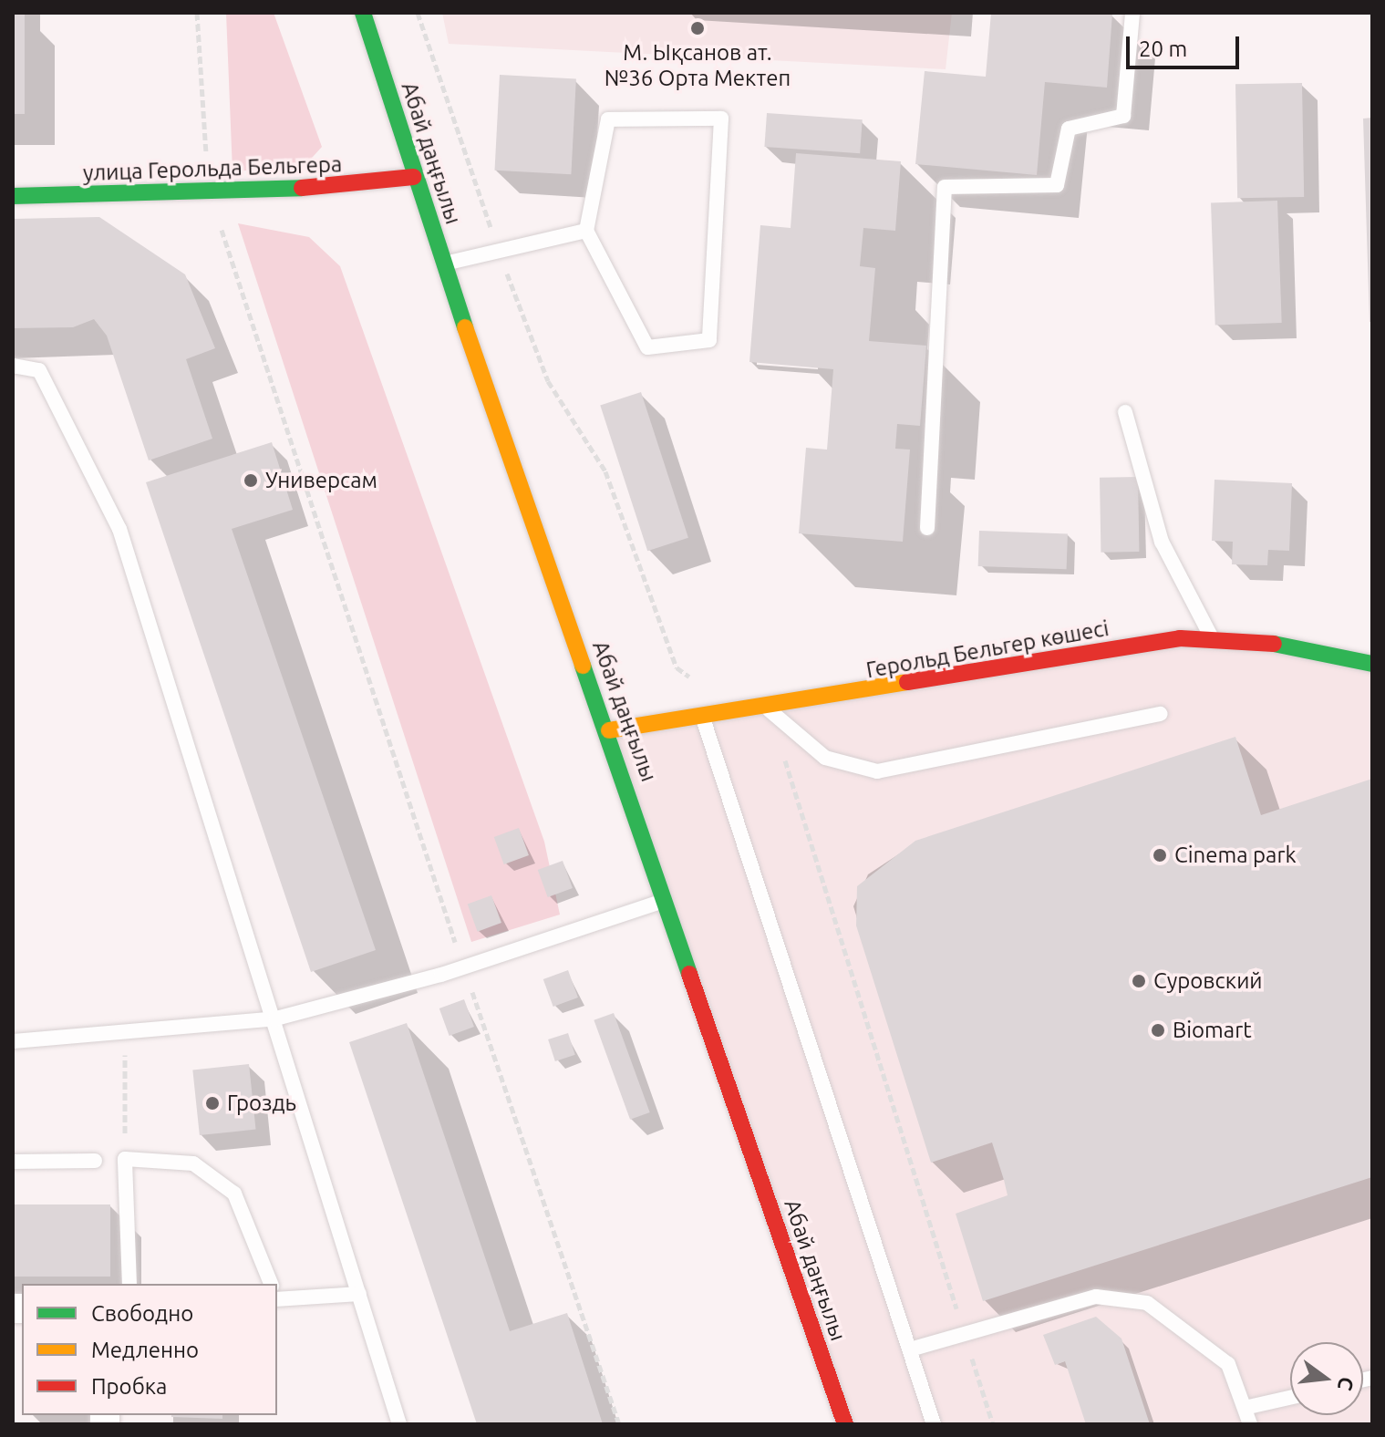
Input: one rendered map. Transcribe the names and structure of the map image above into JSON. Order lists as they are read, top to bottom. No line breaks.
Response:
{"streets":{"main road":["Абай даңғылы","улица Герольда Бельгера","Герольд Бельгер көшесі"]},"crossings":[["Абай даңғылы","улица Герольда Бельгера"],["Абай даңғылы","Герольд Бельгер көшесі"]],"places":["М. Ықсанов ат. №36 Орта Мектеп","Универсам","Cinema park","Суровский","Biomart","Гроздь"],"legend":["Свободно","Медленно","Пробка"],"scale_bar":"20 m","north":"right"}
